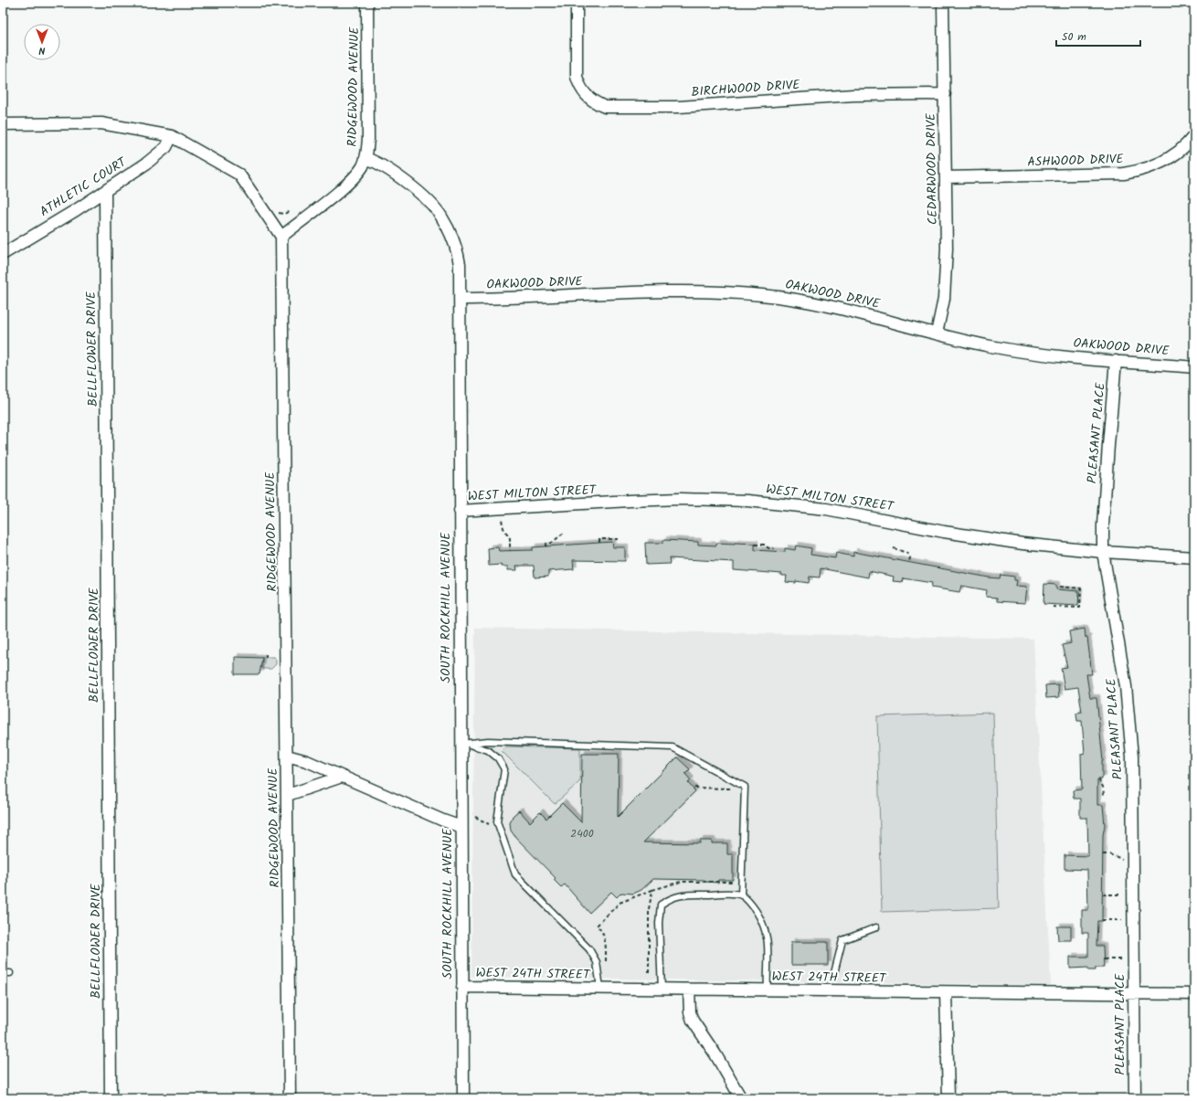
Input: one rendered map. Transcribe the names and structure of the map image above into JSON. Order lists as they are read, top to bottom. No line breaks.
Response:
{"streets":{"street":["RIDGEWOOD AVENUE","BIRCHWOOD DRIVE","ASHWOOD DRIVE","CEDARWOOD DRIVE","ATHLETIC COURT","OAKWOOD DRIVE","BELLFLOWER DRIVE","PLEASANT PLACE","WEST MILTON STREET","SOUTH ROCKHILL AVENUE","WEST 24TH STREET"]},"crossings":[["RIDGEWOOD AVENUE","SOUTH ROCKHILL AVENUE"],["BIRCHWOOD DRIVE","CEDARWOOD DRIVE"],["ASHWOOD DRIVE","CEDARWOOD DRIVE"],["CEDARWOOD DRIVE","OAKWOOD DRIVE"],["ATHLETIC COURT","BELLFLOWER DRIVE"],["OAKWOOD DRIVE","PLEASANT PLACE"],["OAKWOOD DRIVE","SOUTH ROCKHILL AVENUE"],["PLEASANT PLACE","WEST MILTON STREET"],["PLEASANT PLACE","WEST 24TH STREET"],["WEST MILTON STREET","SOUTH ROCKHILL AVENUE"],["SOUTH ROCKHILL AVENUE","WEST 24TH STREET"]],"house_numbers":["2400"],"scale_bar":"50 m","north":"bottom"}
